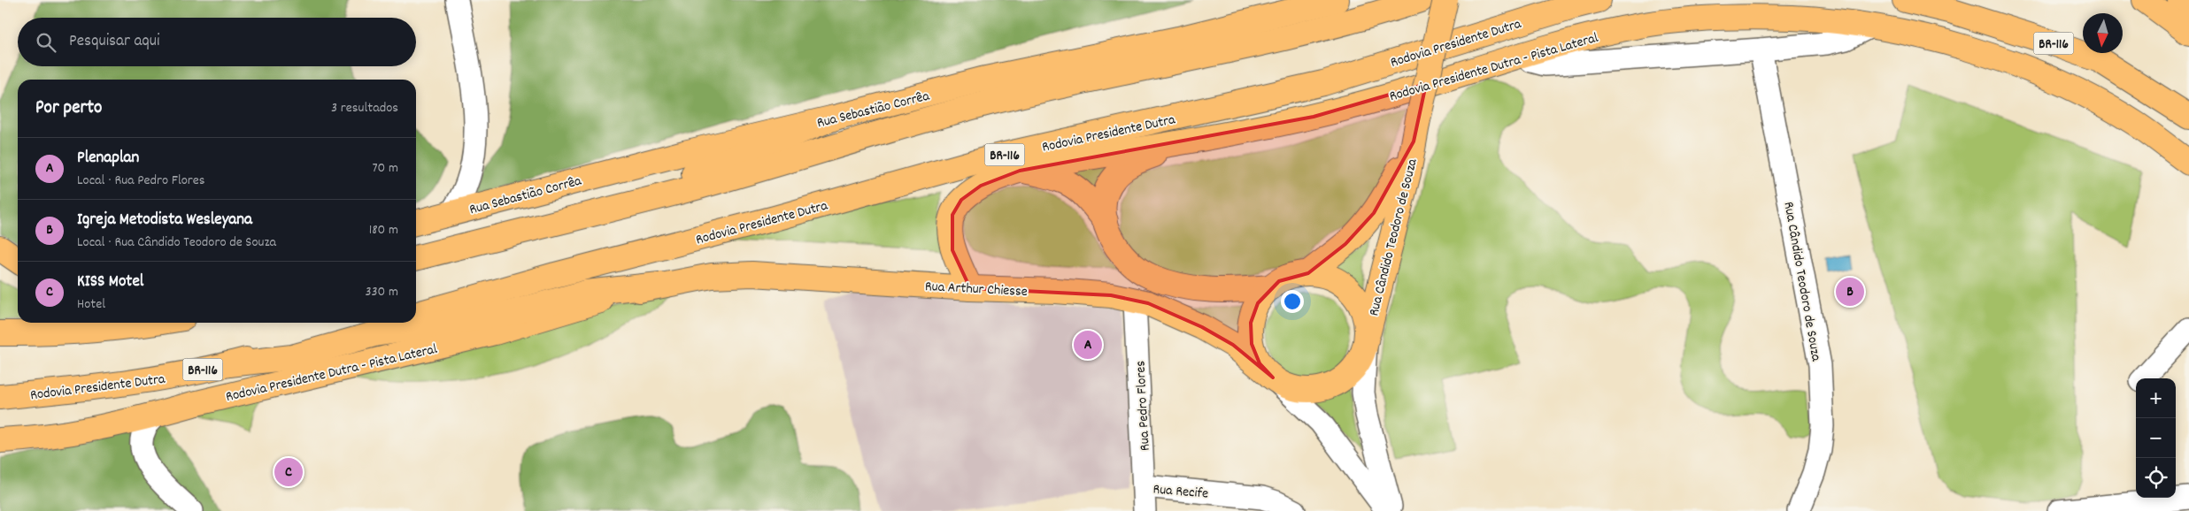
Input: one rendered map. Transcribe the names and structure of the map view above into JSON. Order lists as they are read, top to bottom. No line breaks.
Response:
{"streets":{"main road":["Rodovia Presidente Dutra","BR-116","Rodovia Presidente Dutra - Pista Lateral","Rua Sebastião Corrêa","Rua Cândido Teodoro de Souza","Rua Arthur Chiesse"],"street":["Rua Pedro Flores","Rua Recife"]},"crossings":[["Rodovia Presidente Dutra - Pista Lateral","Rua Arthur Chiesse"],["Rua Cândido Teodoro de Souza","Rua Arthur Chiesse"],["Rua Arthur Chiesse","Rua Pedro Flores"],["Rua Pedro Flores","Rua Recife"]],"north":"bottom","page":{"search":"Pesquisar aqui","heading":["Por perto","3 resultados"],"list":[{"mark":"A","name":"Plenaplan","note":"Local · Rua Pedro Flores","value":"70 m"},{"mark":"B","name":"Igreja Metodista Wesleyana","note":"Local · Rua Cândido Teodoro de Souza","value":"180 m"},{"mark":"C","name":"KISS Motel","note":"Hotel","value":"330 m"}],"pins":["B","A","C"],"map_buttons":["+","−"]}}
